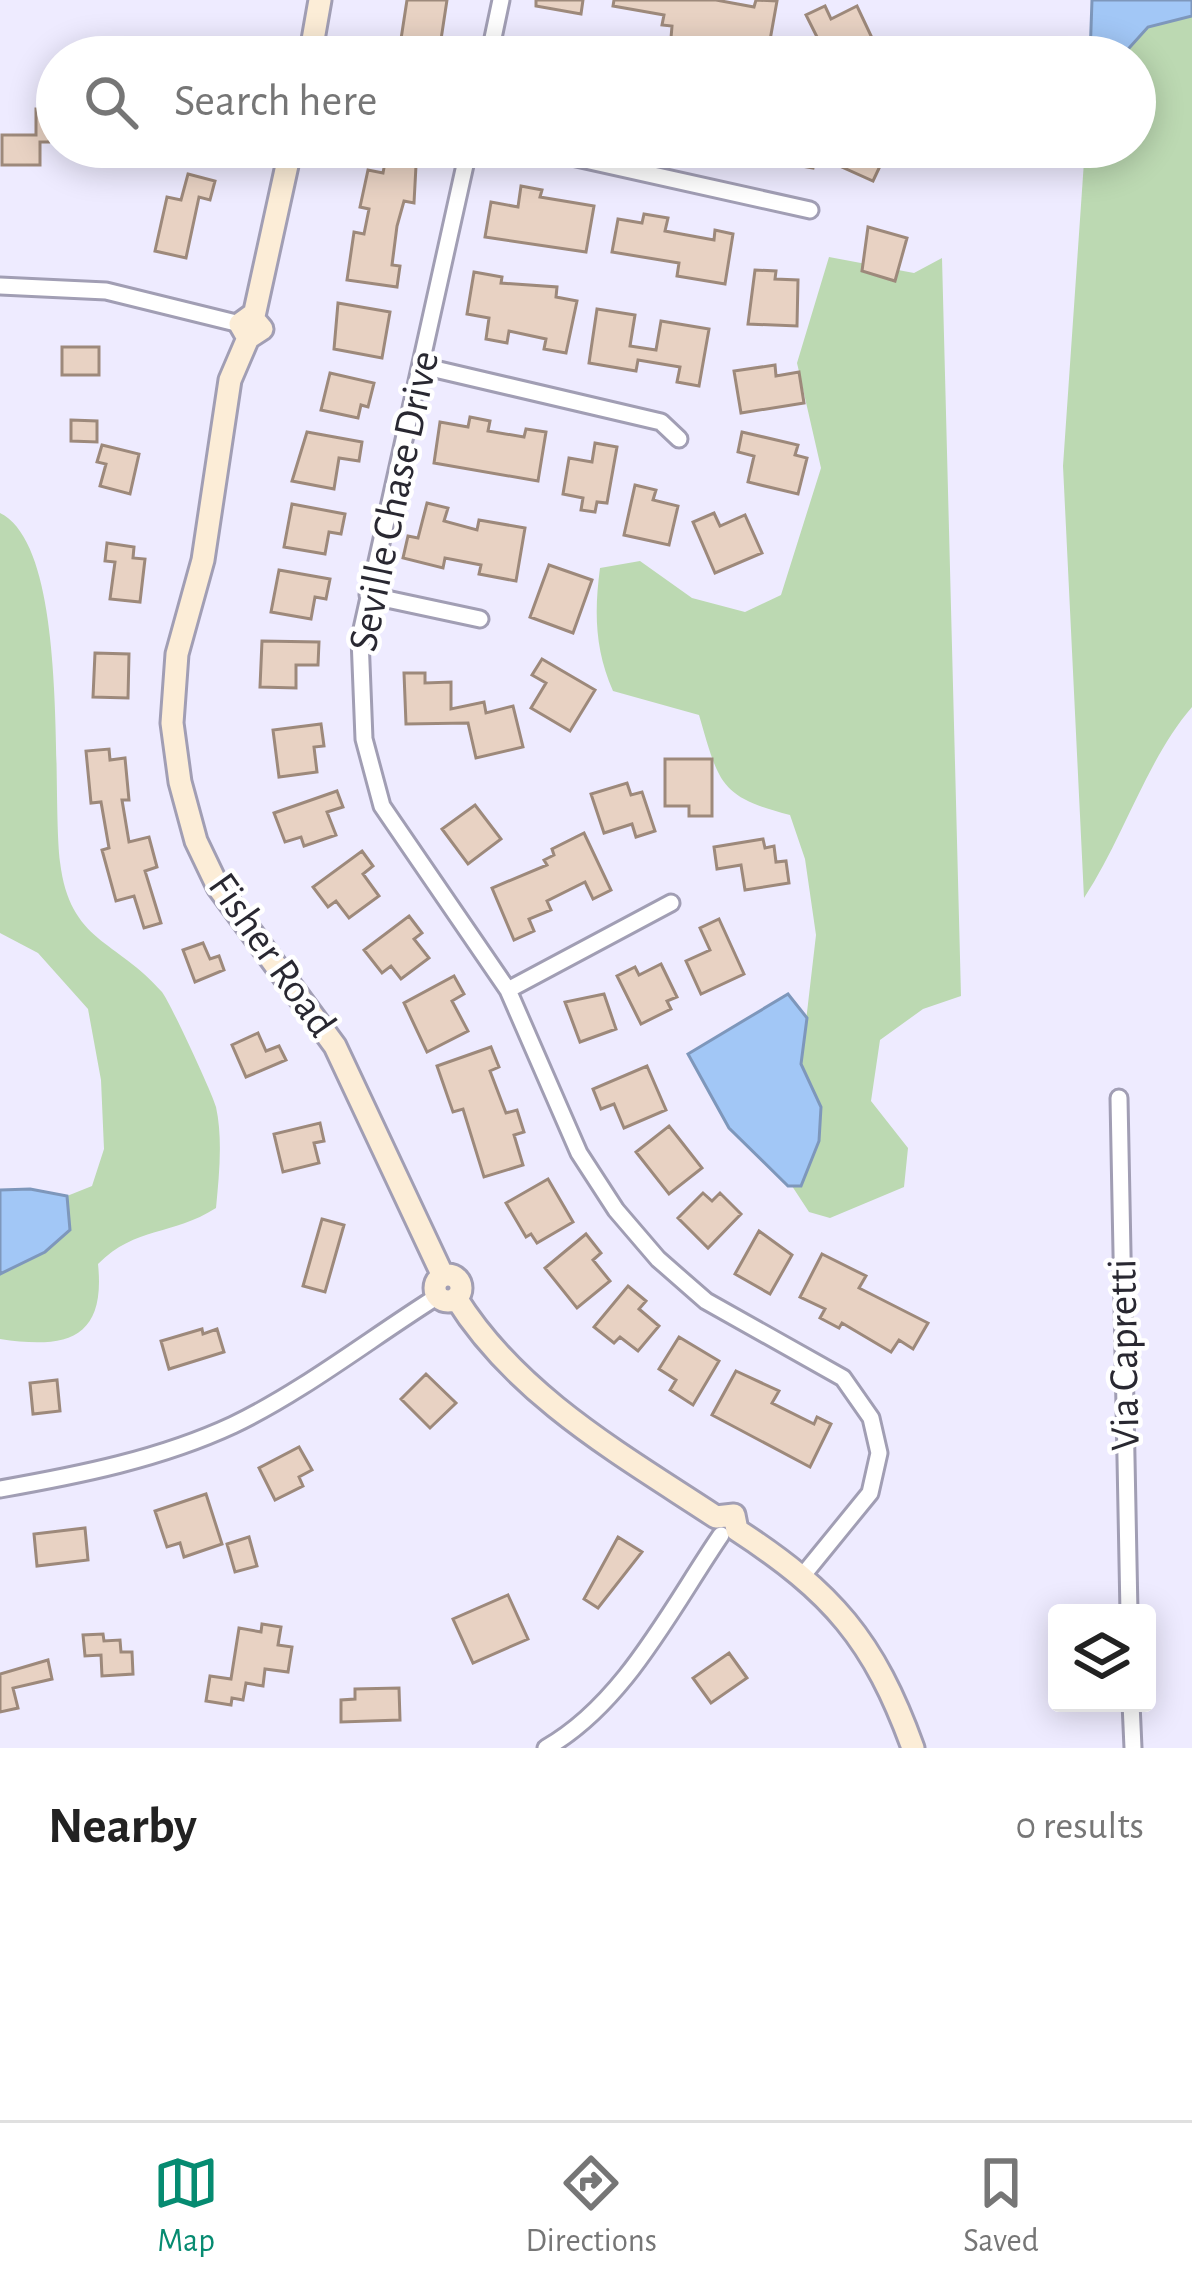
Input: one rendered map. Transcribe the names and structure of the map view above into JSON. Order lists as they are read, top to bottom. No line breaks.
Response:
{"streets":{"street":["Seville Chase Drive","Fisher Road","Via Capretti"]},"crossings":[["Seville Chase Drive","Fisher Road"]],"page":{"search":"Search here","heading":["Nearby","0 results"],"nav":["Map","Directions","Saved"]}}
